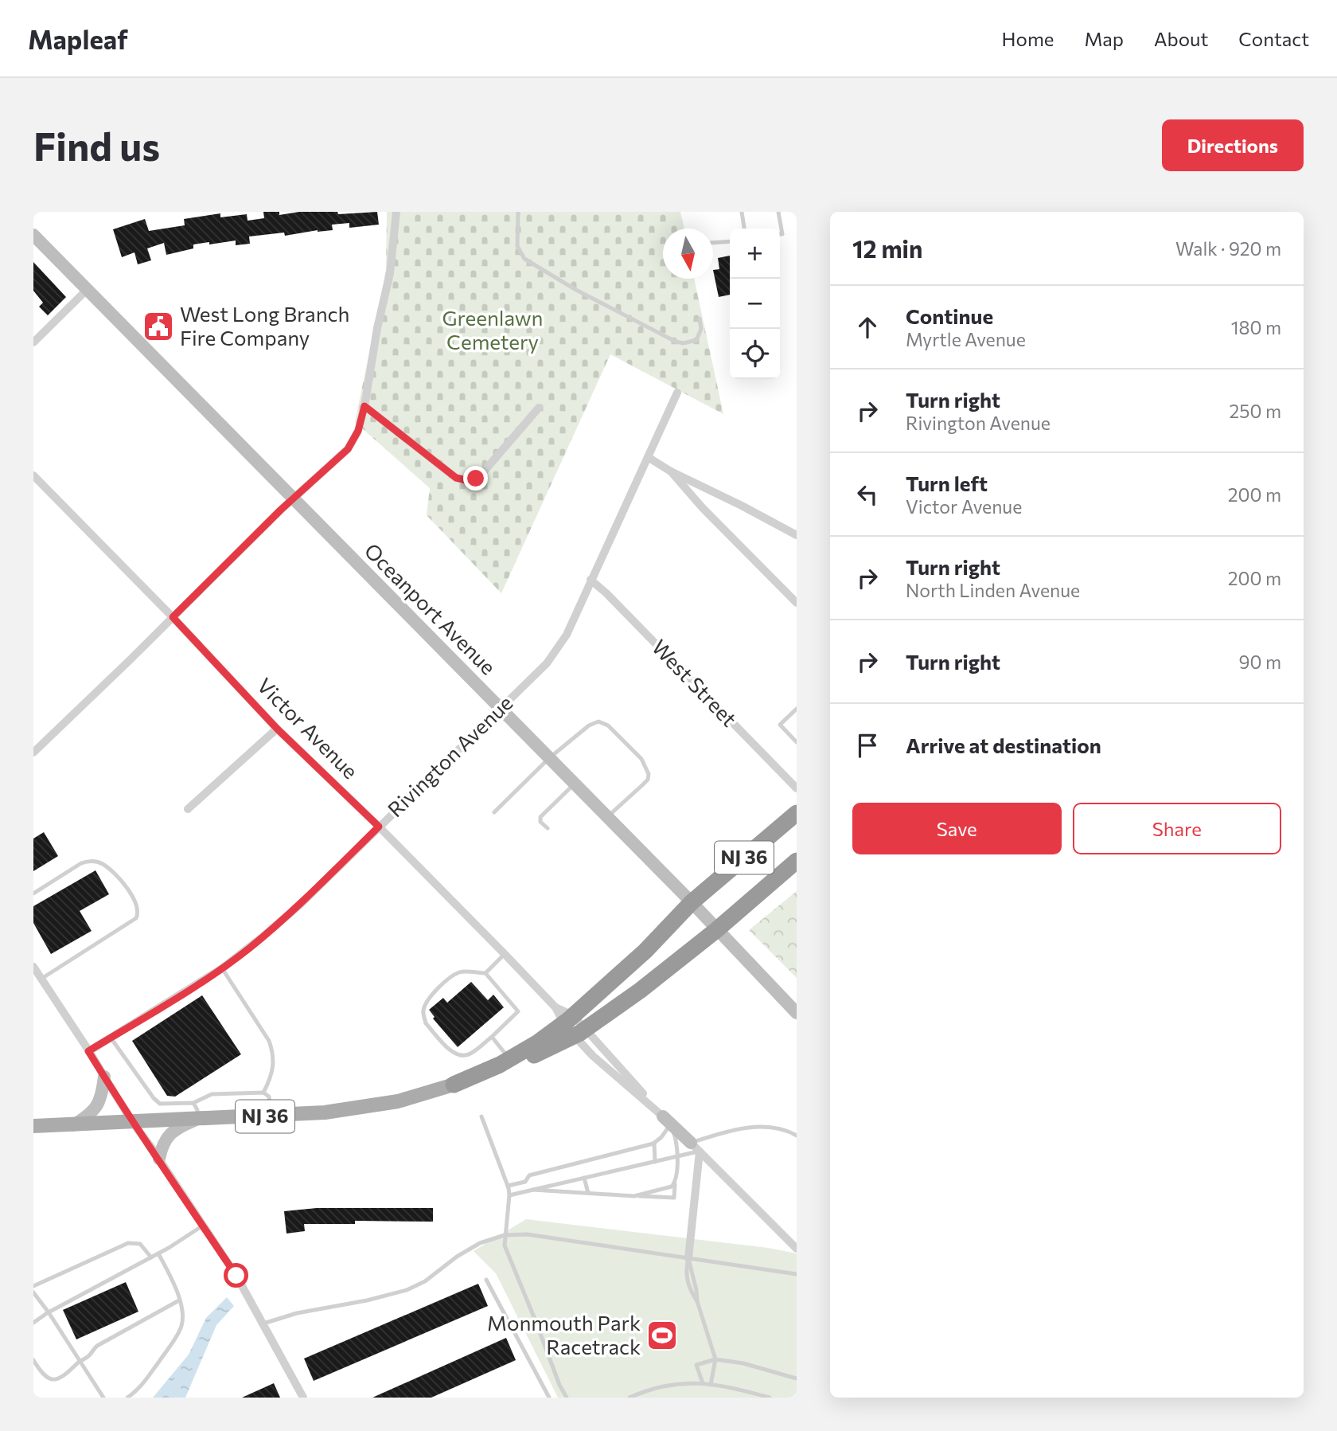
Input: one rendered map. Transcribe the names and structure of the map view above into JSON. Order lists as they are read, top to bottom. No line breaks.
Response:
{"streets":{"highway":["NJ 36"],"street":["Oceanport Avenue","West Street","Victor Avenue","Rivington Avenue"]},"crossings":[["Oceanport Avenue","Rivington Avenue"],["Oceanport Avenue","NJ 36"],["West Street","Rivington Avenue"],["Victor Avenue","Rivington Avenue"],["Victor Avenue","NJ 36"]],"parks":["Greenlawn Cemetery"],"places":{"public building":["West Long Branch Fire Company"],"sports":["Monmouth Park Racetrack"]},"north":"bottom","page":{"header":"Mapleaf","nav":["Home","Map","About","Contact"],"buttons":["Directions",["Save","Share"]],"title":"Find us","heading":["12 min","Walk · 920 m"],"map_buttons":["+","−"],"list":[["Continue","Myrtle Avenue","180 m"],["Turn right","Rivington Avenue","250 m"],["Turn left","Victor Avenue","200 m"],["Turn right","North Linden Avenue","200 m"],["Turn right","90 m"],"Arrive at destination"]}}
